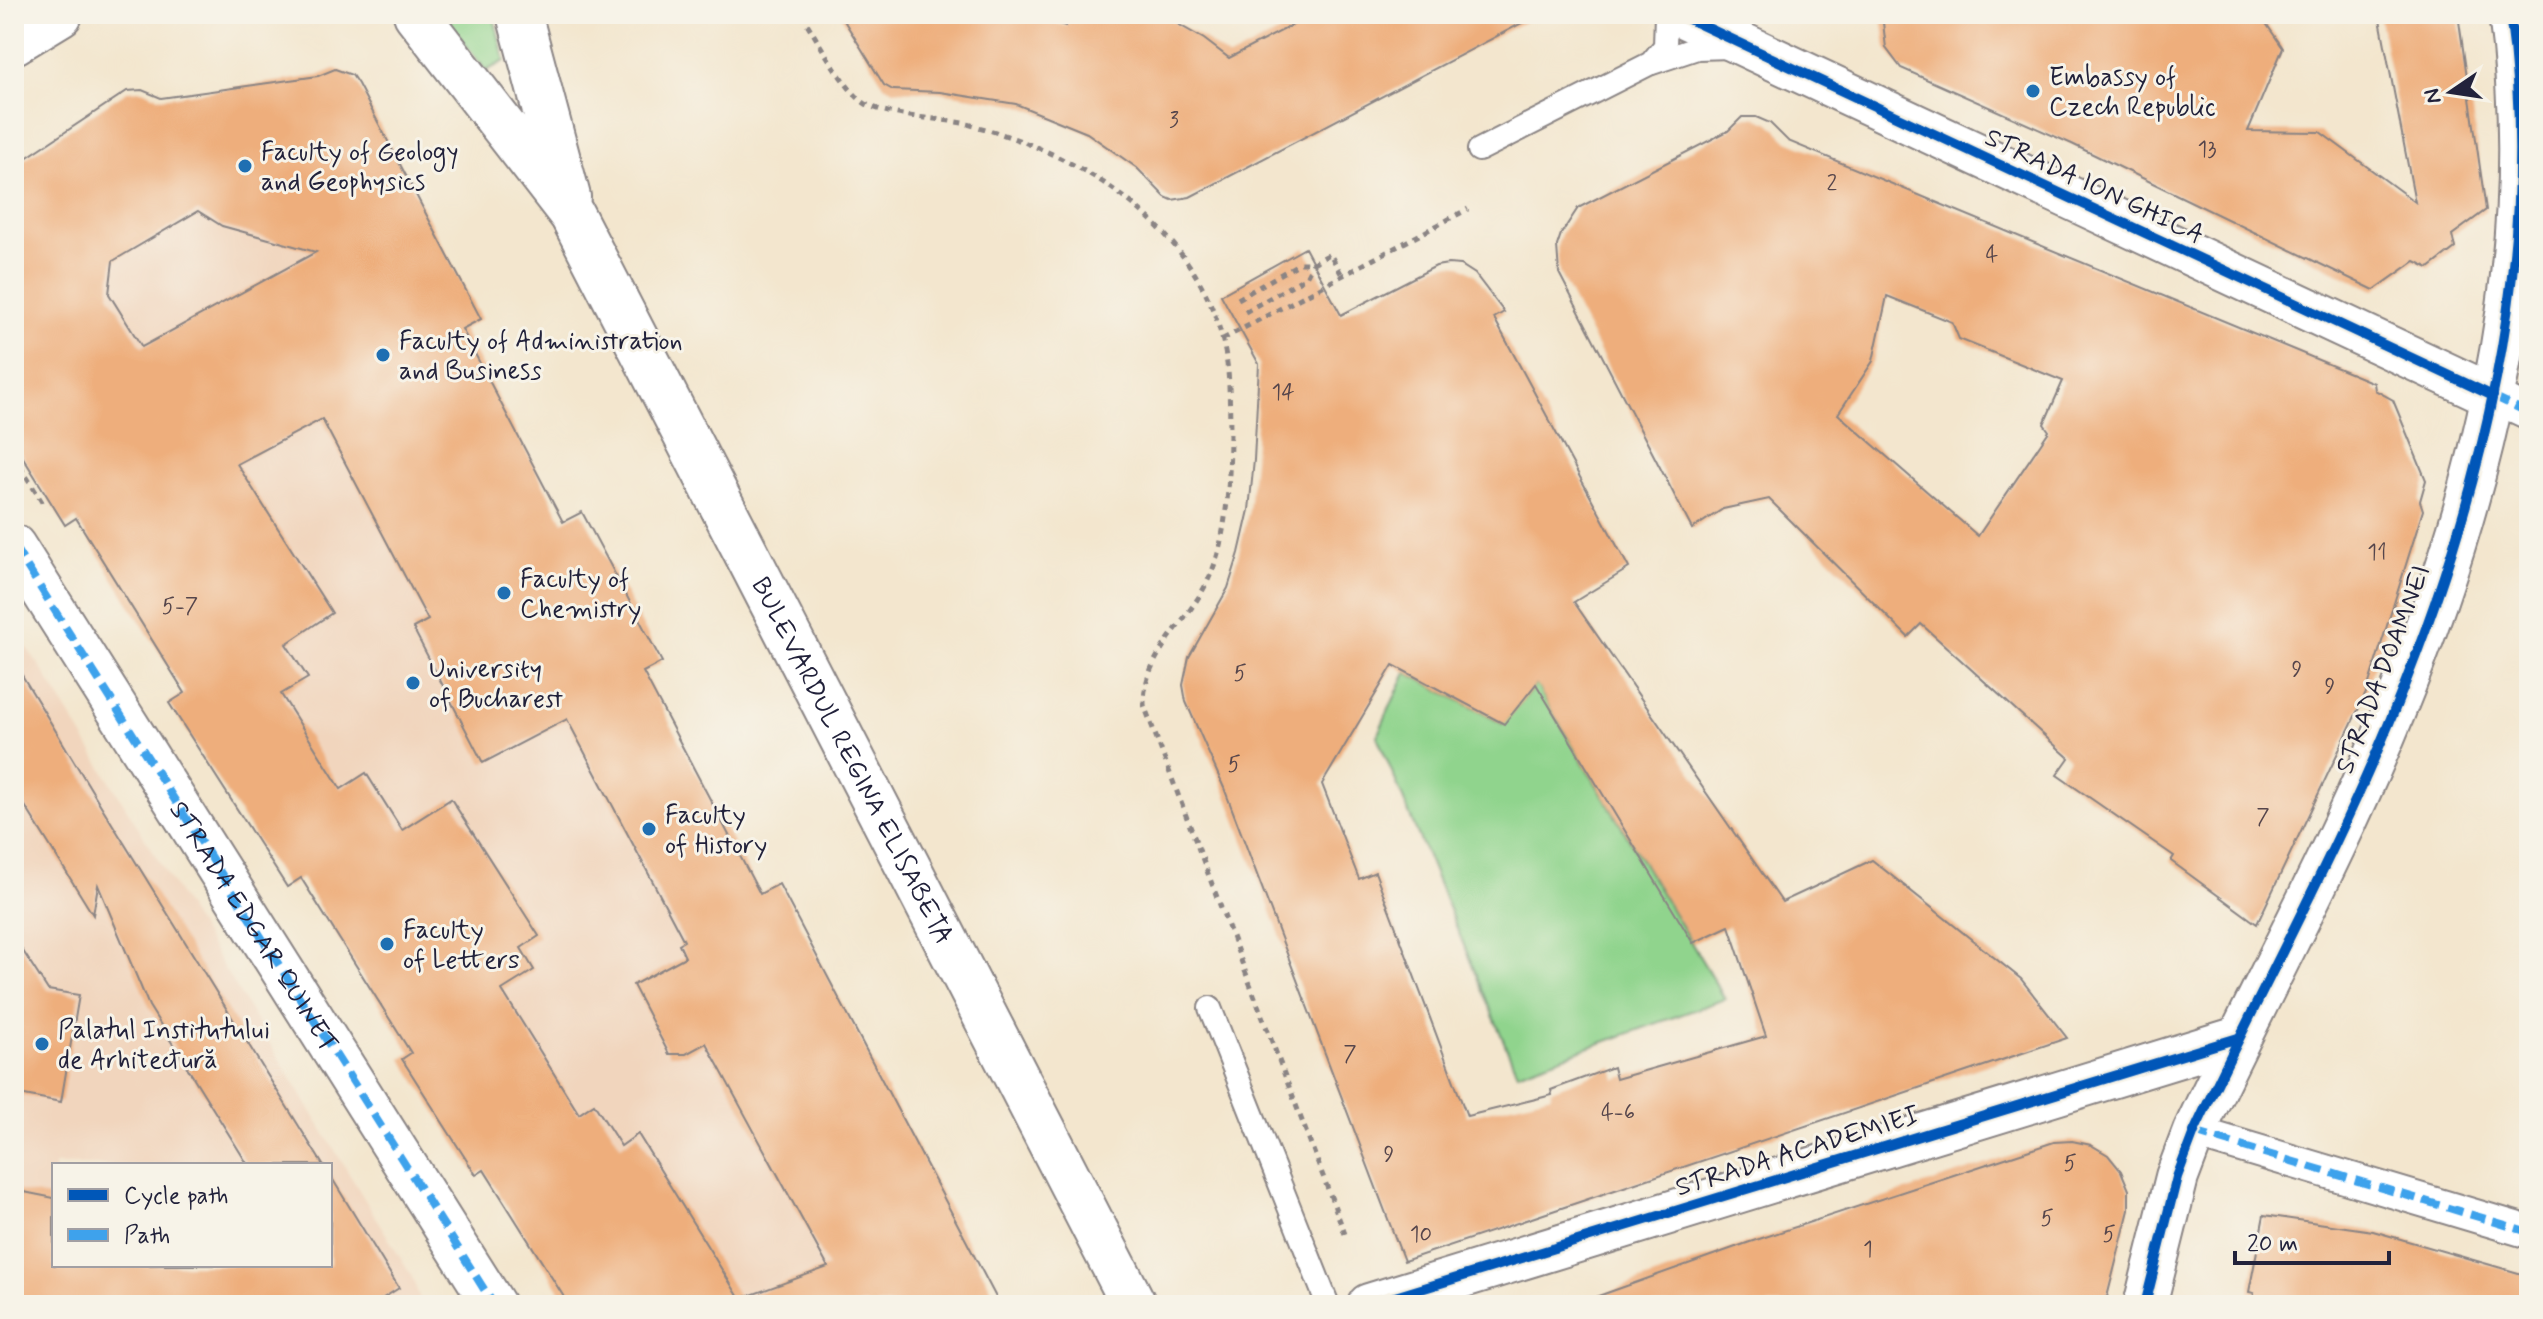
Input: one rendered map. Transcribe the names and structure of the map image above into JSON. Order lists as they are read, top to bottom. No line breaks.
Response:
{"streets":{"main road":["BULEVARDUL REGINA ELISABETA"],"street":["STRADA ION GHICA","STRADA DOAMNEI","STRADA EDGAR QUINET","STRADA ACADEMIEI"]},"crossings":[["STRADA ION GHICA","STRADA DOAMNEI"],["STRADA DOAMNEI","STRADA ACADEMIEI"]],"places":["Embassy of Czech Republic","Faculty of Geology and Geophysics","Faculty of Administration and Business","Faculty of Chemistry","University of Bucharest","Faculty of History","Faculty of Letters","Palatul Institutului de Arhitectură"],"house_numbers":["3","13","2","4","14","11","5-7","9","5","9","5","7","7","4-6","9","5","5","10","5","1"],"legend":["Cycle path","Path"],"scale_bar":"20 m","north":"left"}
